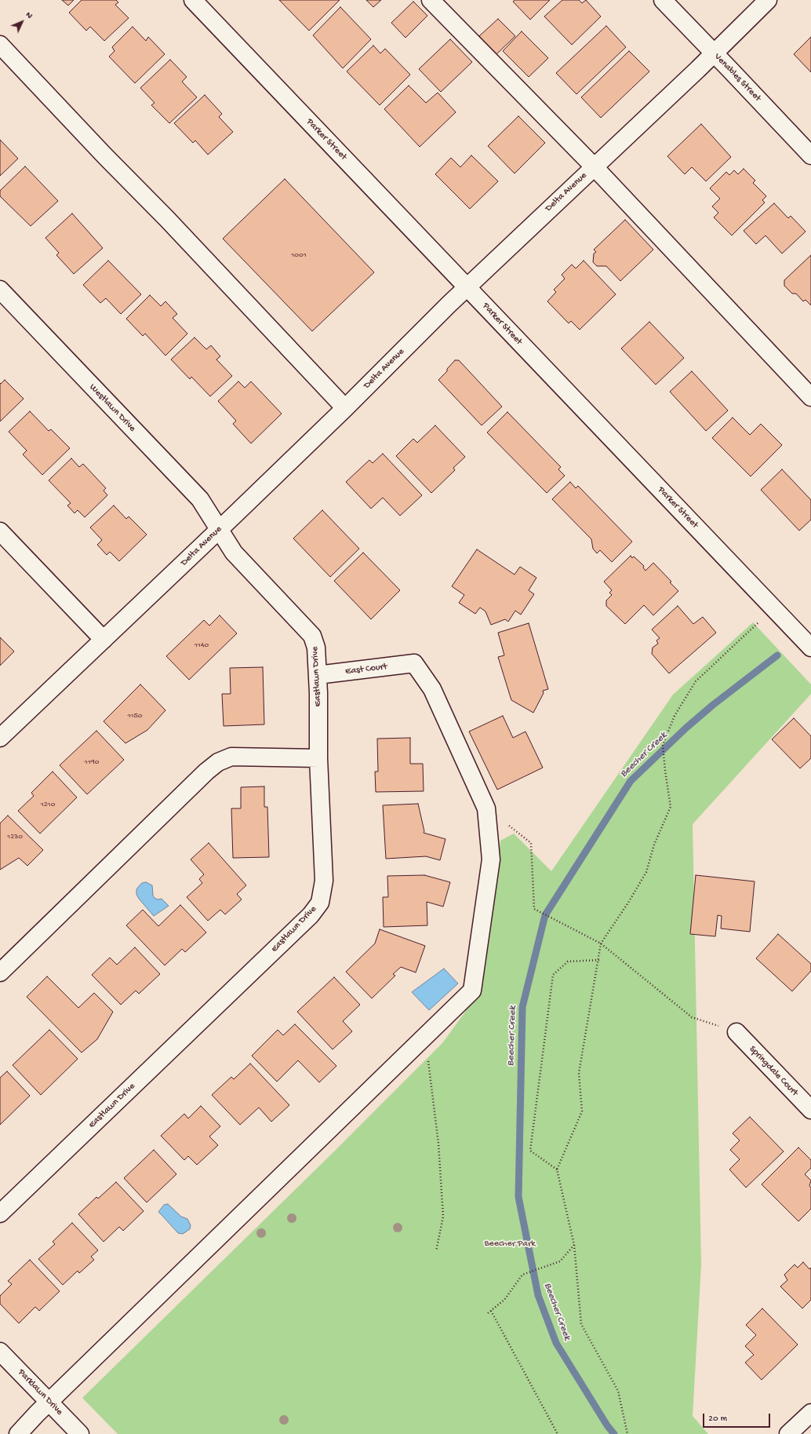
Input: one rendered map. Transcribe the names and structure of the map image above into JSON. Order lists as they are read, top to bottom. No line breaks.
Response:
{"streets":{"street":["Venables Street","Parker Street","Delta Avenue","Westlawn Drive","East Court","Eastlawn Drive","Springdale Court","Parklawn Drive"]},"crossings":[["Venables Street","Delta Avenue"],["Parker Street","Delta Avenue"],["Delta Avenue","Westlawn Drive"],["Delta Avenue","Eastlawn Drive"],["Westlawn Drive","Eastlawn Drive"],["East Court","Eastlawn Drive"]],"water":["Beecher Creek"],"parks":["Beecher Park"],"house_numbers":["1001","1140","1150","1190","1210","1230"],"scale_bar":"20 m","north":"top right"}
